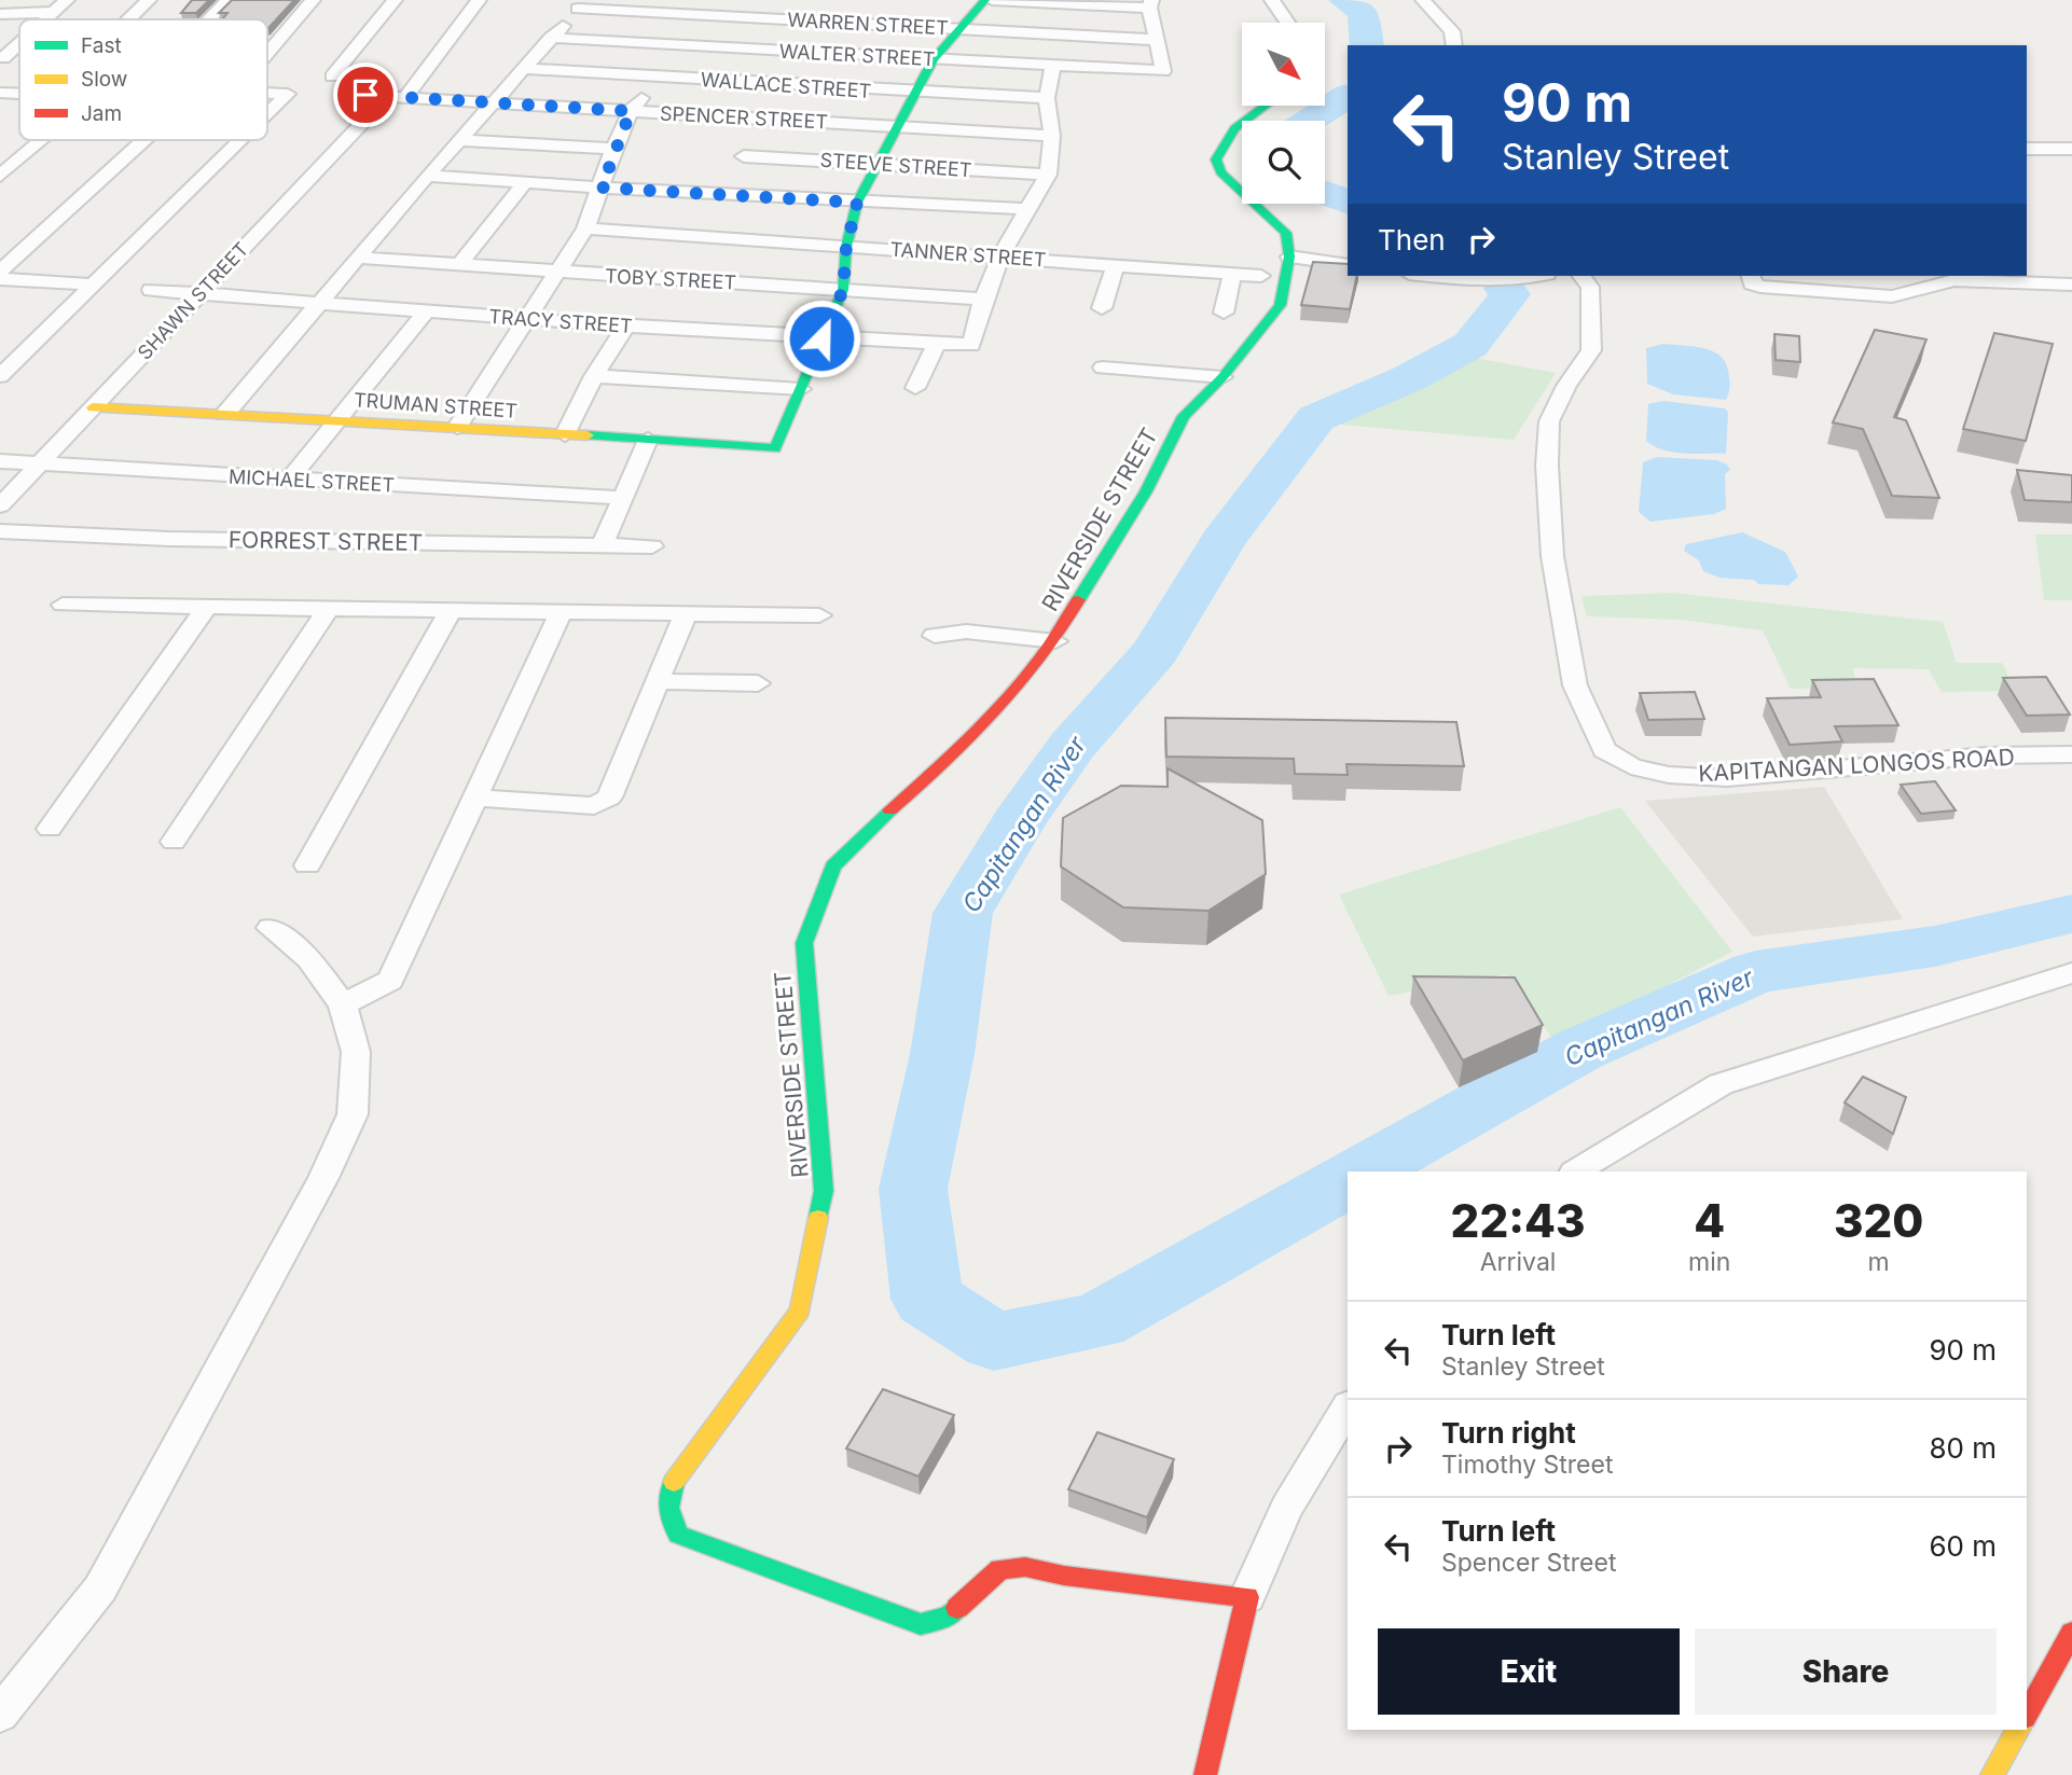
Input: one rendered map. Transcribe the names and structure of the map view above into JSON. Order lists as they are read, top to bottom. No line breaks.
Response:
{"streets":{"street":["WARREN STREET","WALTER STREET","WALLACE STREET","SPENCER STREET","STEEVE STREET","TANNER STREET","TOBY STREET","SHAWN STREET","TRACY STREET","TRUMAN STREET","MICHAEL STREET","RIVERSIDE STREET","FORREST STREET","KAPITANGAN LONGOS ROAD"]},"crossings":[["WARREN STREET","WALTER STREET"],["SPENCER STREET","STEEVE STREET"],["SPENCER STREET","SHAWN STREET"],["TOBY STREET","TRACY STREET"],["SHAWN STREET","TRACY STREET"],["SHAWN STREET","TRUMAN STREET"],["SHAWN STREET","MICHAEL STREET"]],"water":["Capitangan River"],"legend":["Fast","Slow","Jam"],"north":"bottom right","page":{"turn":["90 m","Stanley Street"],"then":"Then","eta":["22:43","Arrival","4","min","320","m"],"list":[{"name":"Turn left","note":"Stanley Street","value":"90 m"},{"name":"Turn right","note":"Timothy Street","value":"80 m"},{"name":"Turn left","note":"Spencer Street","value":"60 m"}],"buttons":["Exit","Share"]}}
